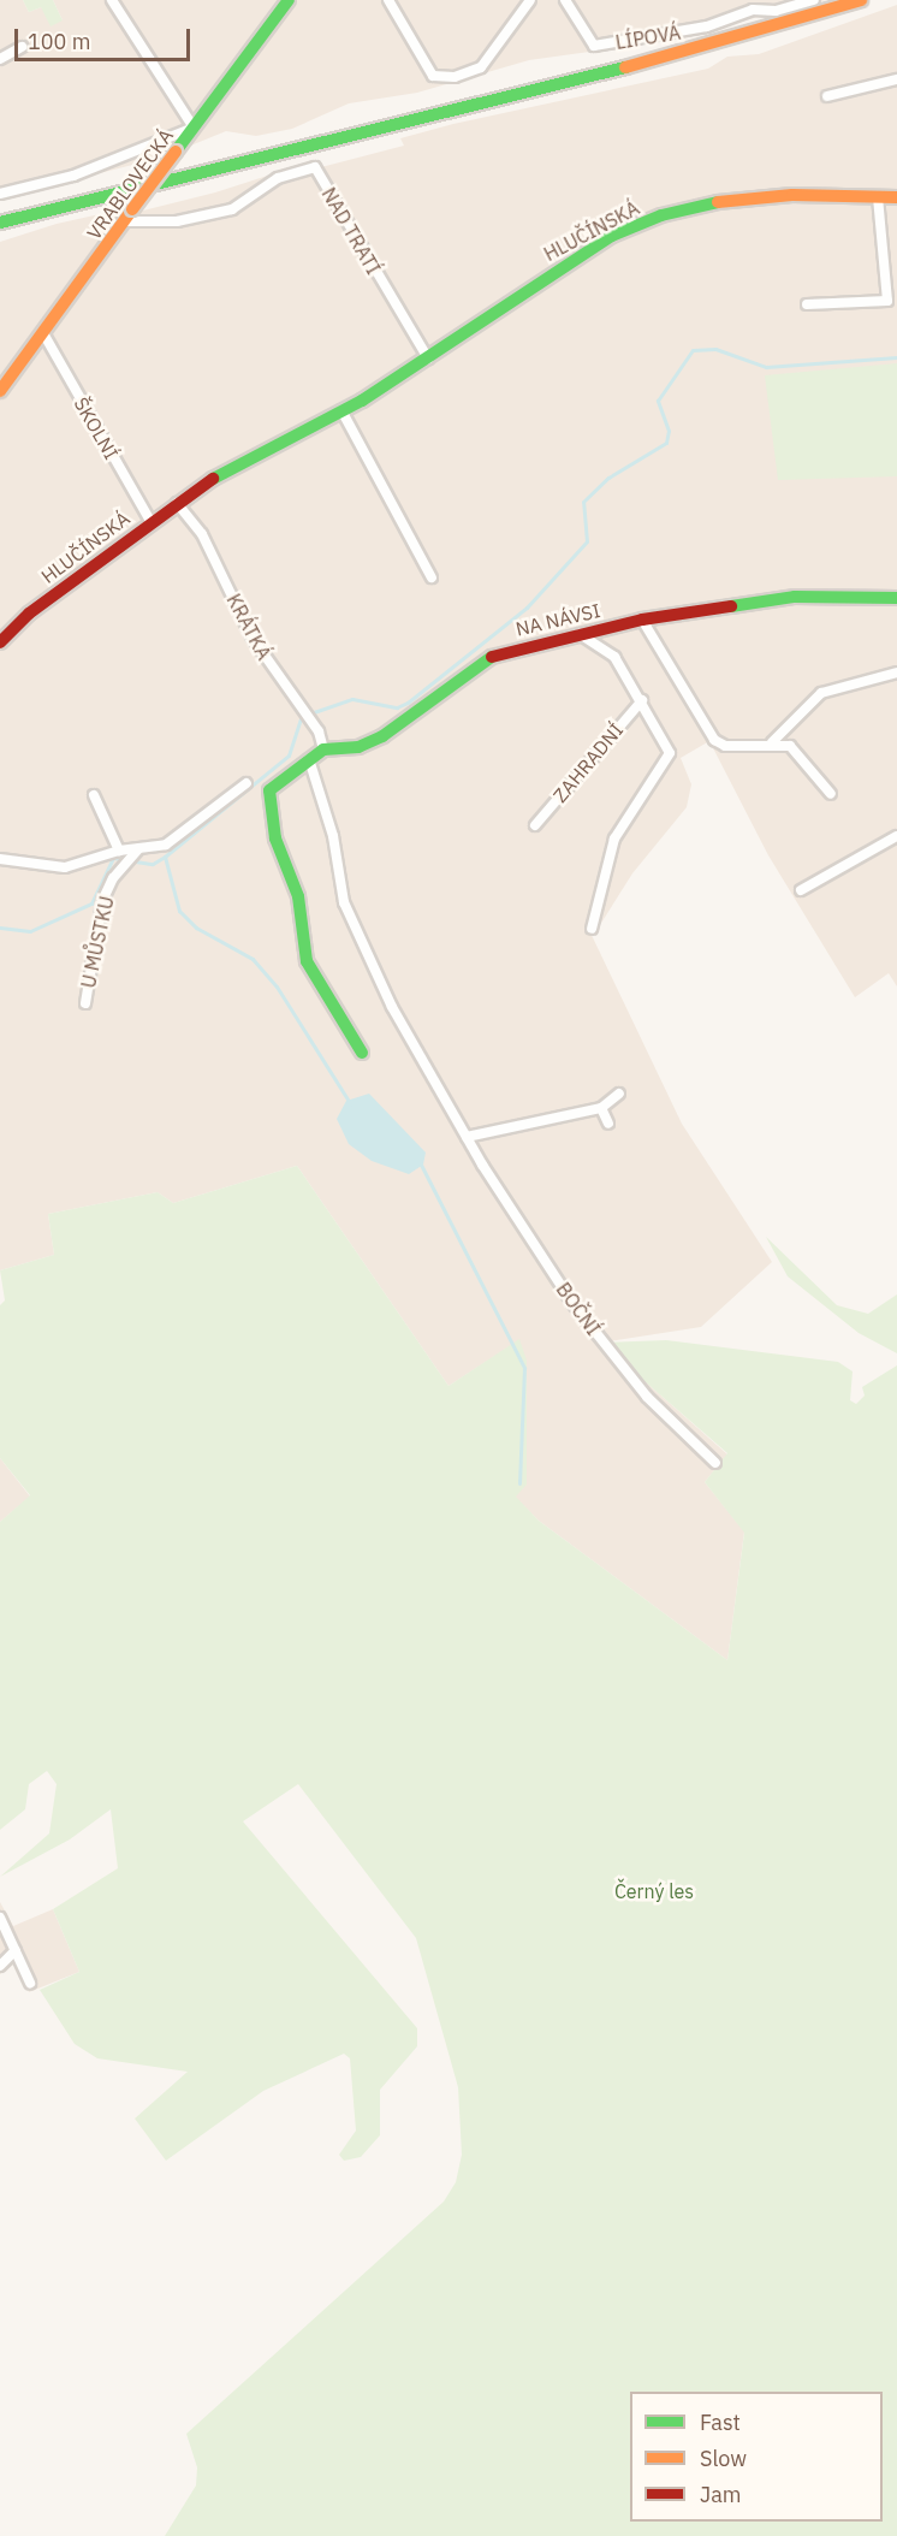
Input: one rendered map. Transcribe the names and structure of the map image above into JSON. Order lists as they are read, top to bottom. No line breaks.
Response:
{"streets":{"street":["LÍPOVÁ","VRABLOVECKÁ","NAD TRATÍ","HLUČÍNSKÁ","ŠKOLNÍ","NA NÁVSI","KRÁTKÁ","ZAHRADNÍ","U MŮSTKU","BOČNÍ"]},"crossings":[["VRABLOVECKÁ","NAD TRATÍ"],["VRABLOVECKÁ","ŠKOLNÍ"],["NAD TRATÍ","HLUČÍNSKÁ"],["HLUČÍNSKÁ","ŠKOLNÍ"],["HLUČÍNSKÁ","KRÁTKÁ"],["NA NÁVSI","KRÁTKÁ"],["NA NÁVSI","ZAHRADNÍ"],["NA NÁVSI","BOČNÍ"]],"parks":["Černý les"],"legend":["Fast","Slow","Jam"],"scale_bar":"100 m"}
